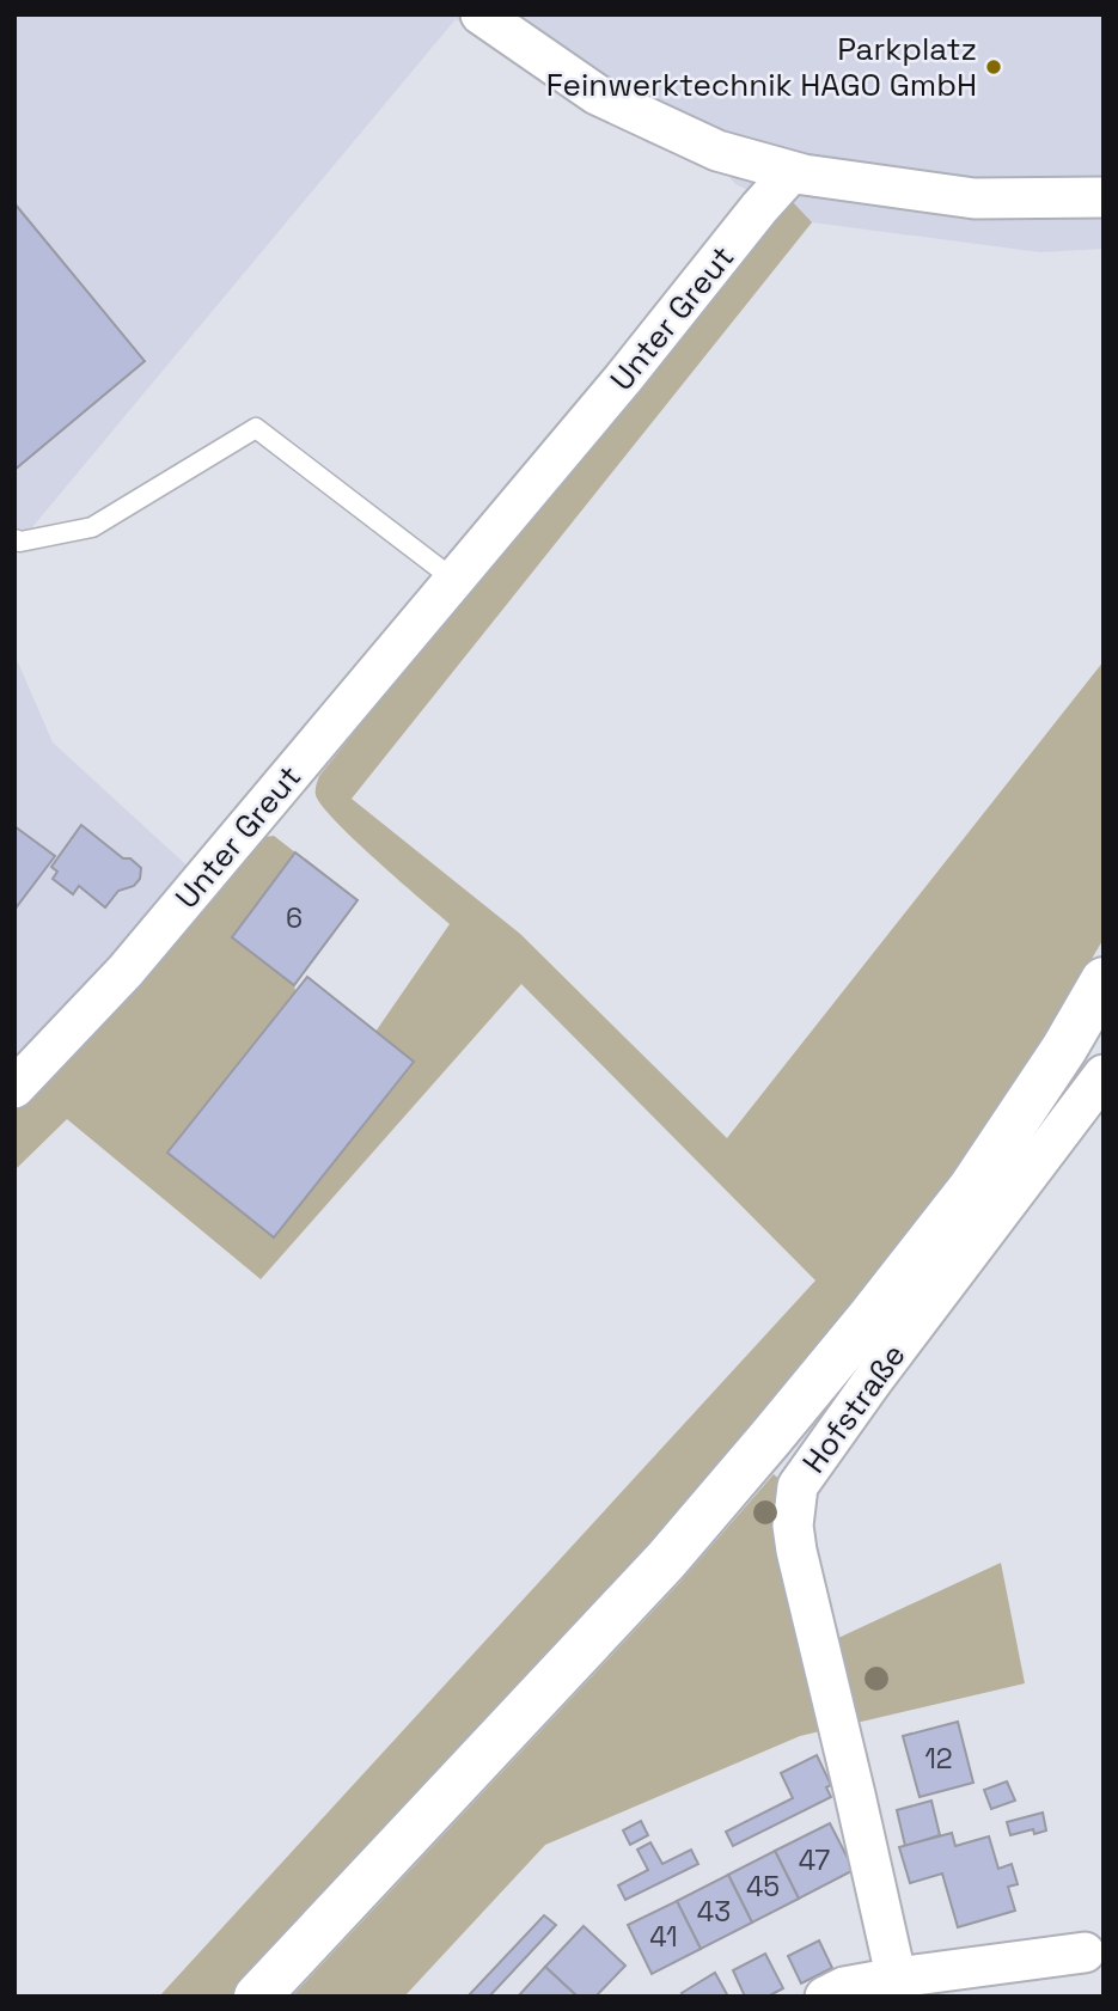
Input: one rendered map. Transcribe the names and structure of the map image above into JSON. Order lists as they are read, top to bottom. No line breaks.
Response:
{"streets":{"street":["Unter Greut","Hofstraße"]},"places":["Parkplatz Feinwerktechnik HAGO GmbH"],"house_numbers":["6","12","47","45","43","41"]}
